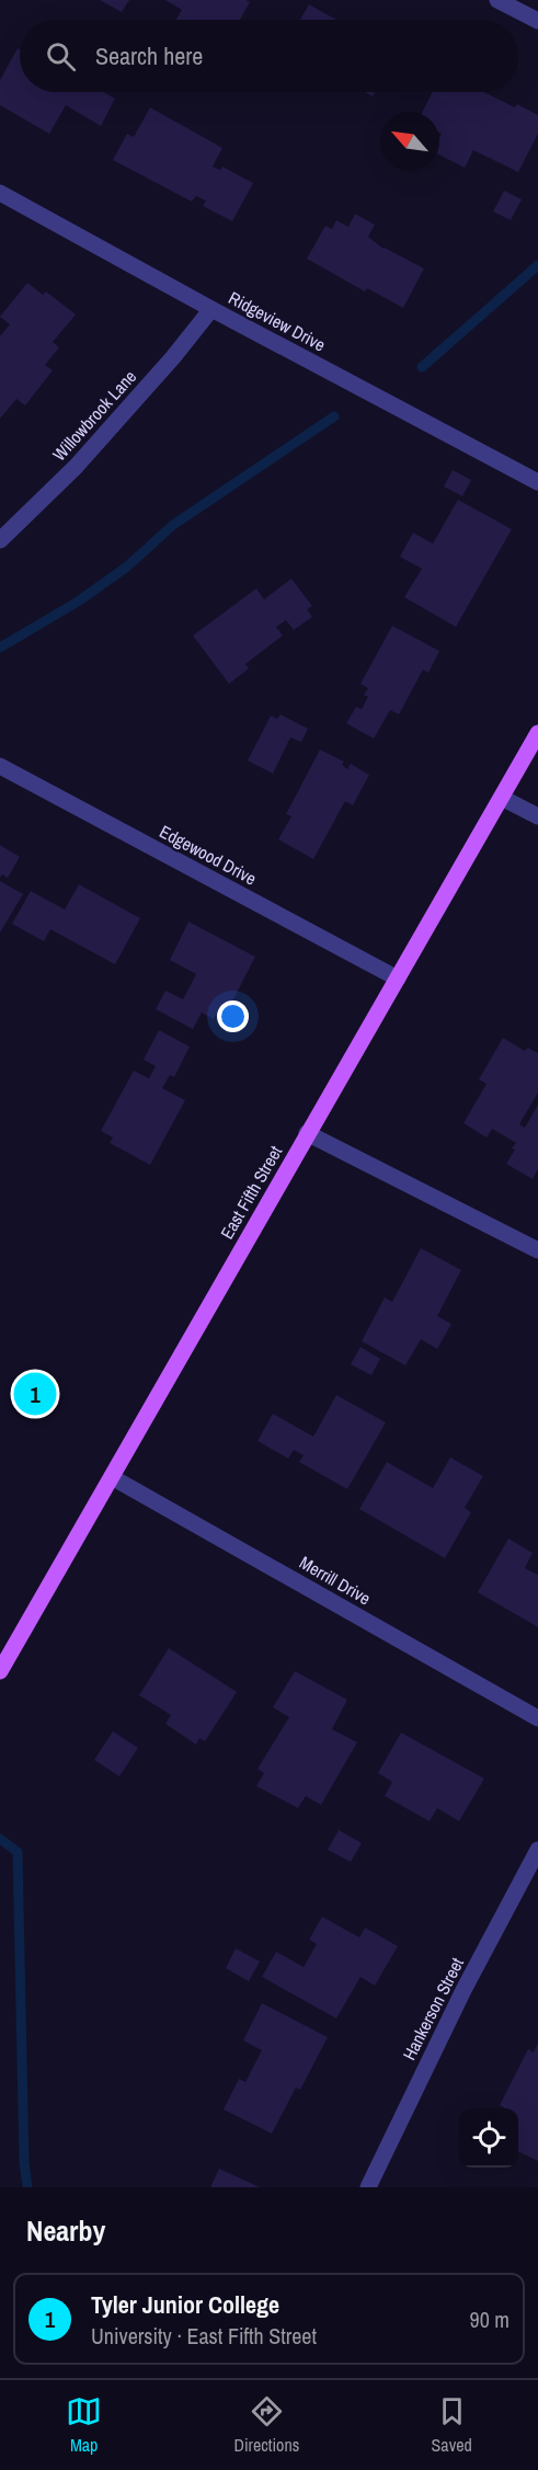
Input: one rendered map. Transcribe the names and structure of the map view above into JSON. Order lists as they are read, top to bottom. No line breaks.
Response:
{"streets":{"main road":["East Fifth Street"],"street":["Ridgeview Drive","Willowbrook Lane","Edgewood Drive","Merrill Drive","Hankerson Street"]},"crossings":[["Ridgeview Drive","Willowbrook Lane"],["Edgewood Drive","East Fifth Street"],["East Fifth Street","Merrill Drive"]],"north":"top left","page":{"search":"Search here","pins":"1","heading":"Nearby","list":[{"mark":"1","name":"Tyler Junior College","note":"University · East Fifth Street","value":"90 m"}],"nav":["Map","Directions","Saved"]}}
